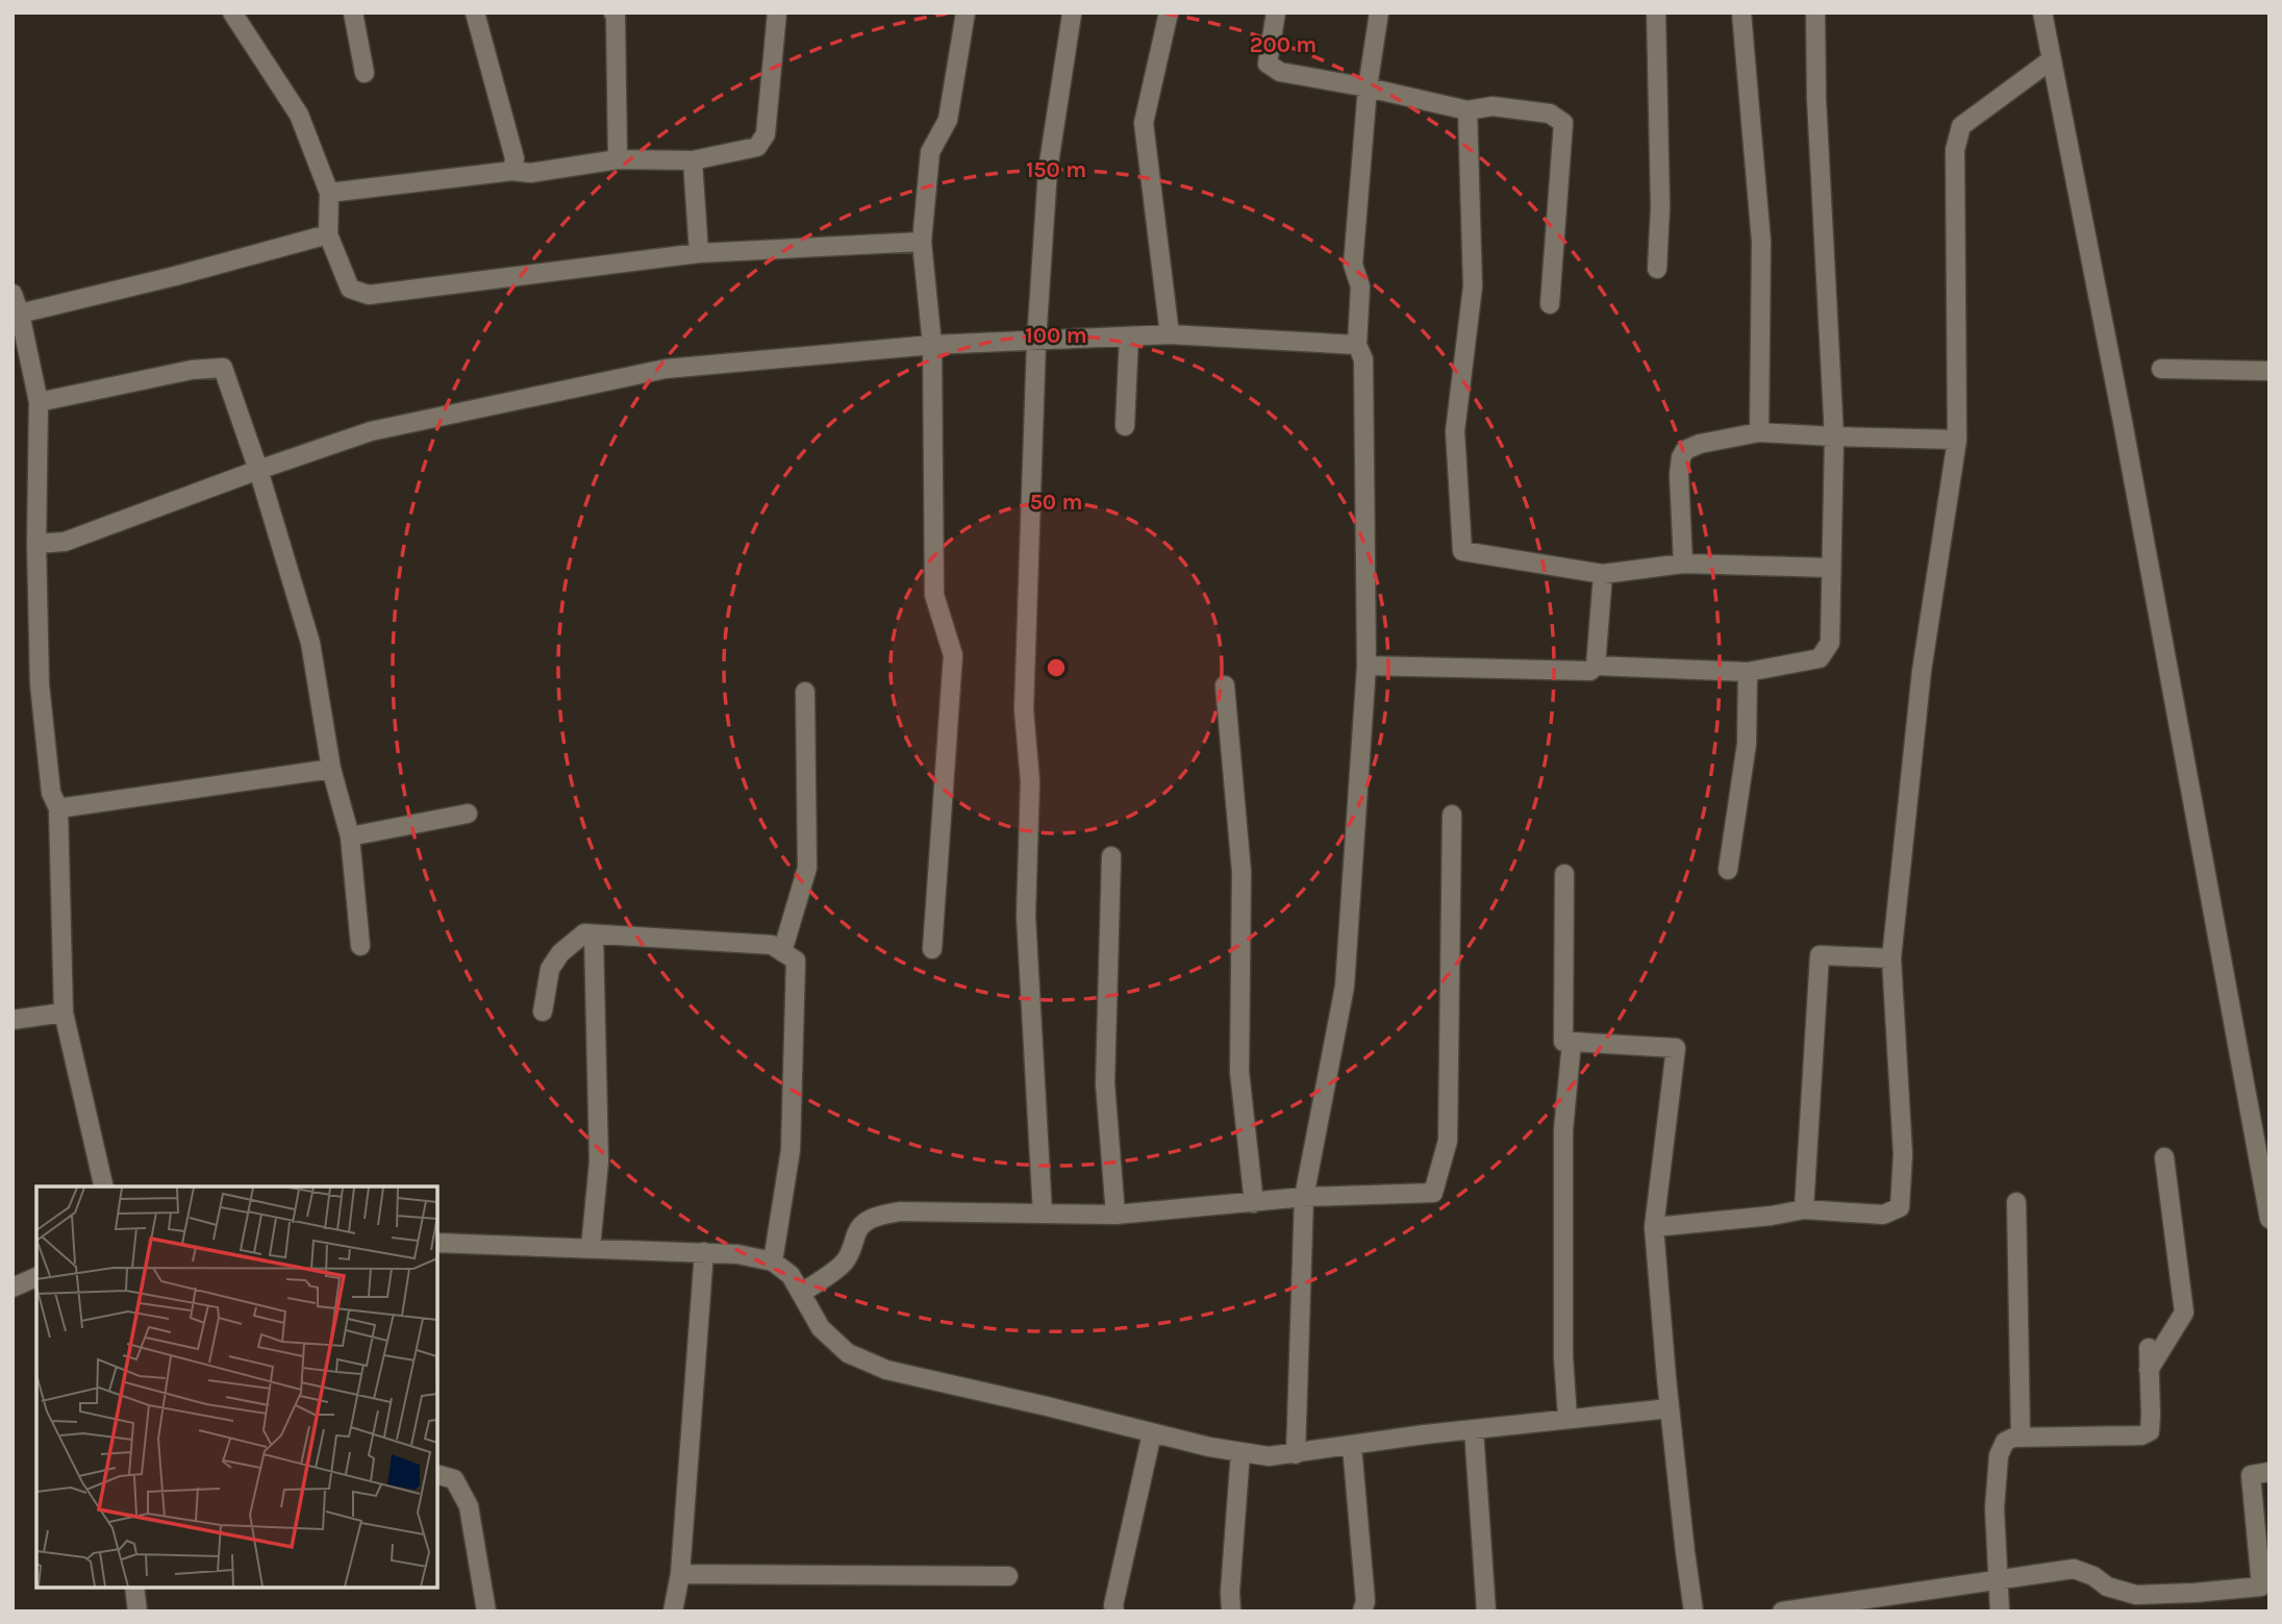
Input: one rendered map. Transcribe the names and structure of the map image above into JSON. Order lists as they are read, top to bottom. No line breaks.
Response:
{"rings":["200 m","150 m","100 m","50 m"]}
